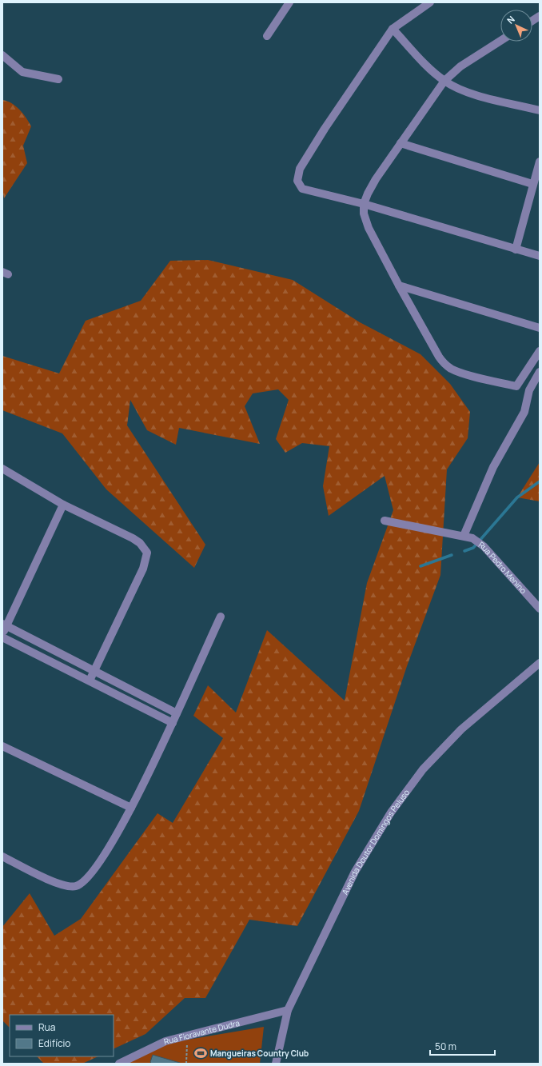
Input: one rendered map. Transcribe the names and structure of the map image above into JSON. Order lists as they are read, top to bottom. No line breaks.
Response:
{"streets":{"street":["Rua Pedro Menino","Avenida Doutor Domingos Peluso","Rua Fioravante Dudra"]},"crossings":[["Avenida Doutor Domingos Peluso","Rua Fioravante Dudra"]],"places":{"sports":["Mangueiras Country Club"]},"legend":["Rua","Edifício"],"scale_bar":"50 m","north":"top left"}
